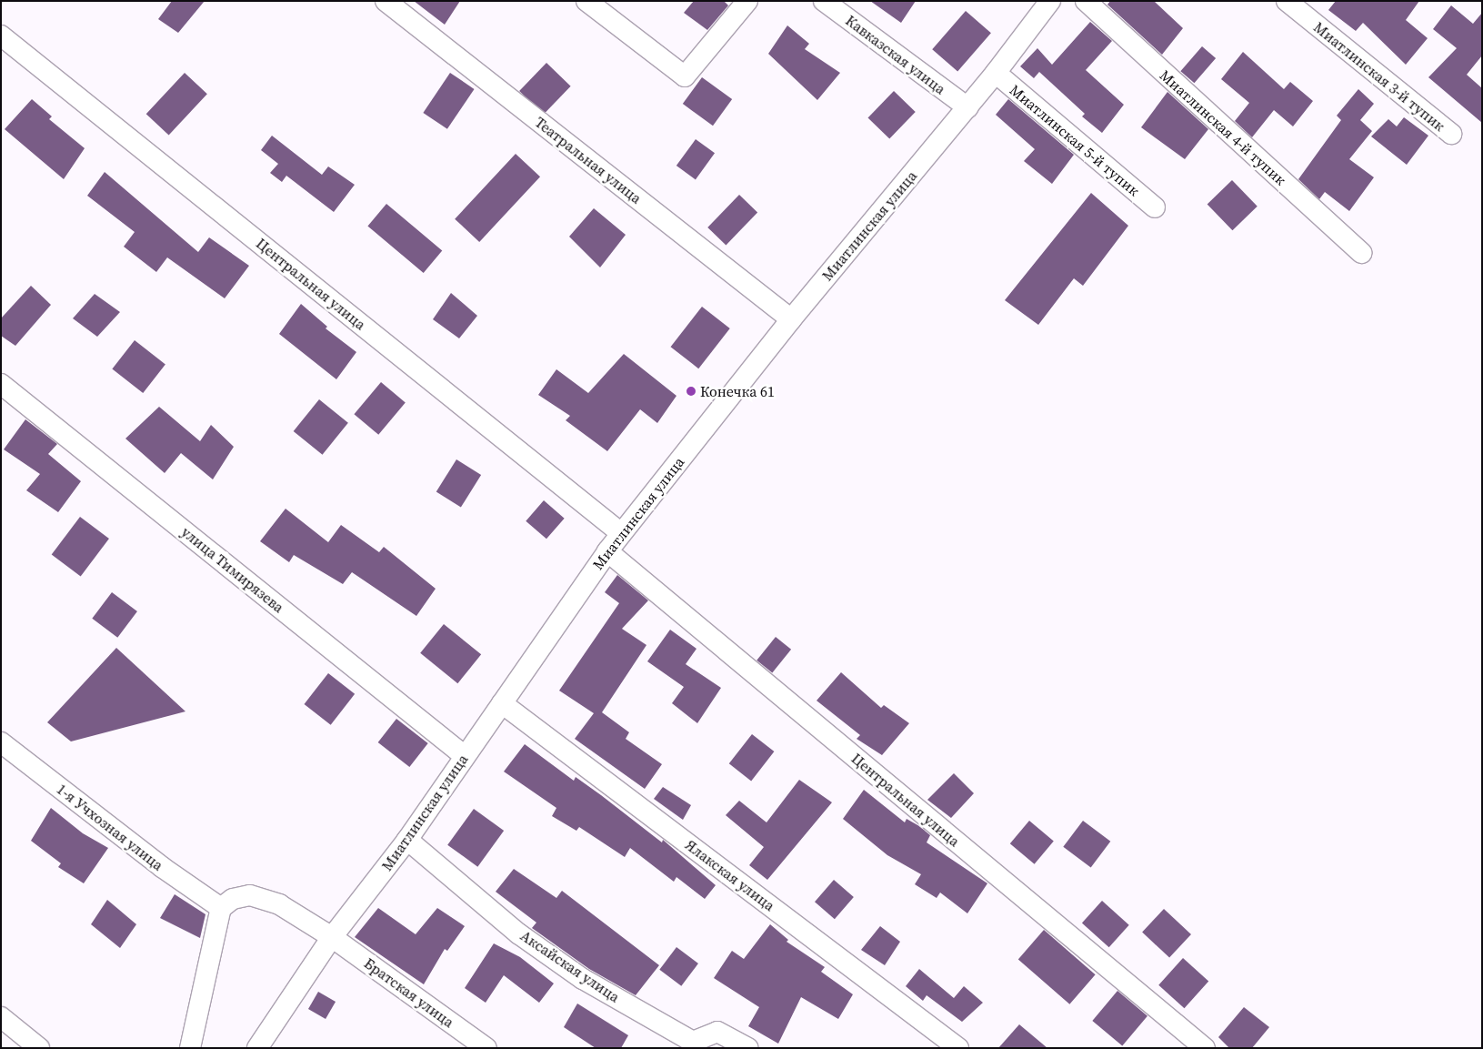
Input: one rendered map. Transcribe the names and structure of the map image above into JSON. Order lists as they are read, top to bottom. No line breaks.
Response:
{"streets":{"street":["Кавказская улица","Миатлинская 3-й тупик","Миатлинская 4-й тупик","Миатлинская 5-й тупик","Театральная улица","Миатлинская улица","Центральная улица","улица Тимирязева","1-я Учхозная улица","Ялакская улица","Аксайская улица","Братская улица"]},"crossings":[["Кавказская улица","Миатлинская улица"],["Миатлинская 5-й тупик","Миатлинская улица"],["Театральная улица","Миатлинская улица"],["Миатлинская улица","Центральная улица"],["Миатлинская улица","улица Тимирязева"],["Миатлинская улица","Ялакская улица"],["Миатлинская улица","Аксайская улица"],["Миатлинская улица","Братская улица"],["1-я Учхозная улица","Братская улица"]],"places":["Конечка 61"]}
